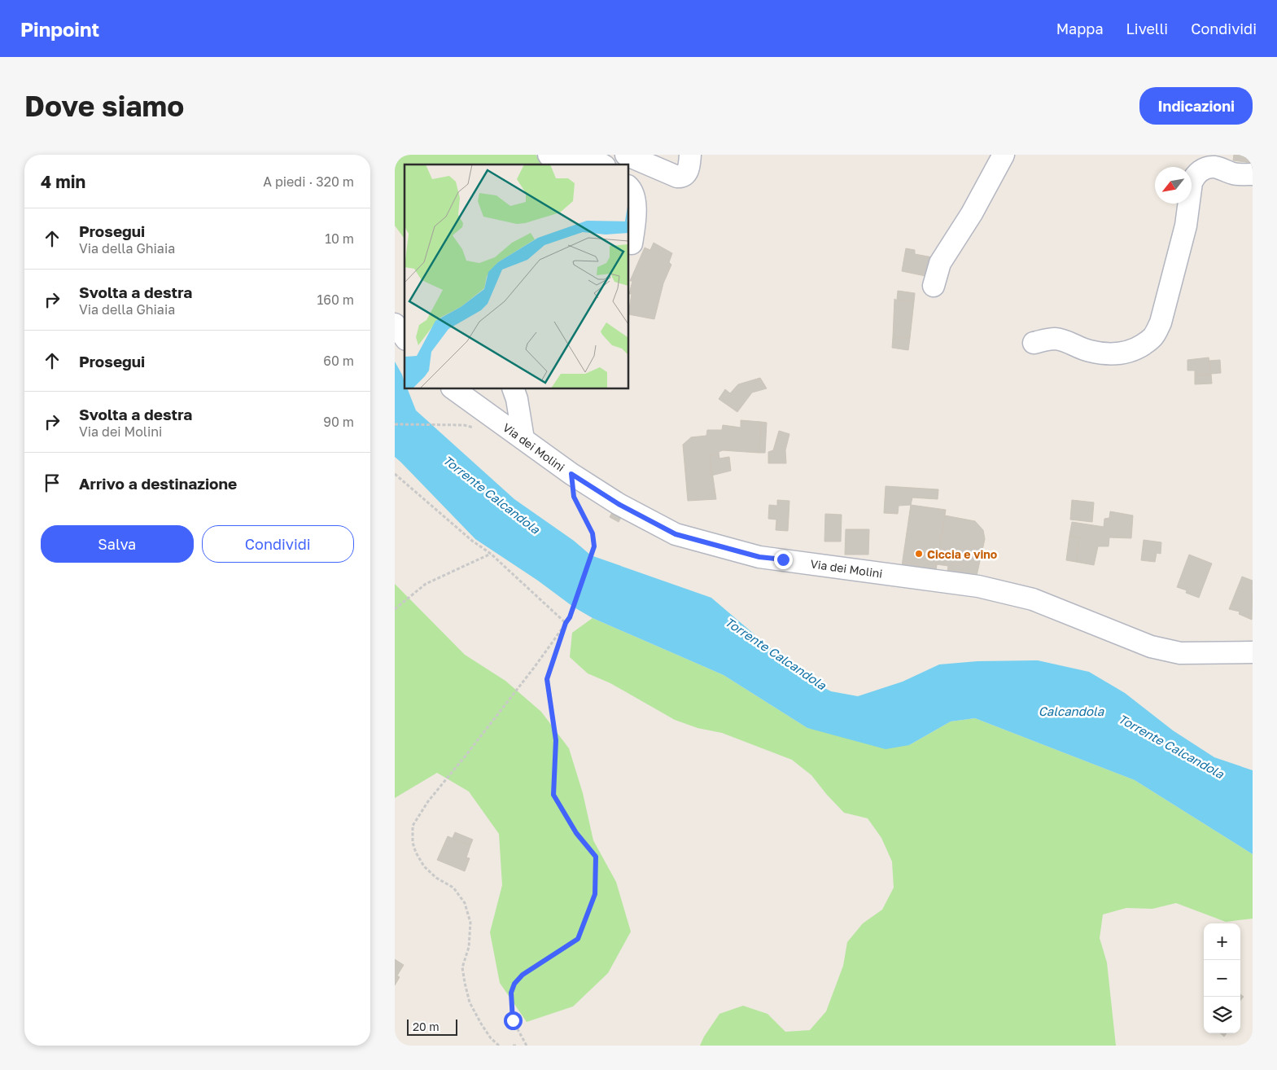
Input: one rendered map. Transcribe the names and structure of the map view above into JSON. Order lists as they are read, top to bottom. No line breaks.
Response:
{"streets":{"street":["Via dei Molini"]},"water":["Torrente Calcandola","Calcandola"],"places":["Ciccia e vino"],"scale_bar":"20 m","north":"bottom left","page":{"header":"Pinpoint","nav":["Mappa","Livelli","Condividi"],"buttons":["Indicazioni",["Salva","Condividi"]],"title":"Dove siamo","heading":["4 min","A piedi · 320 m"],"list":[["Prosegui","Via della Ghiaia","10 m"],["Svolta a destra","Via della Ghiaia","160 m"],["Prosegui","60 m"],["Svolta a destra","Via dei Molini","90 m"],"Arrivo a destinazione"],"map_buttons":["+","−"],"scale":"20 m"}}
